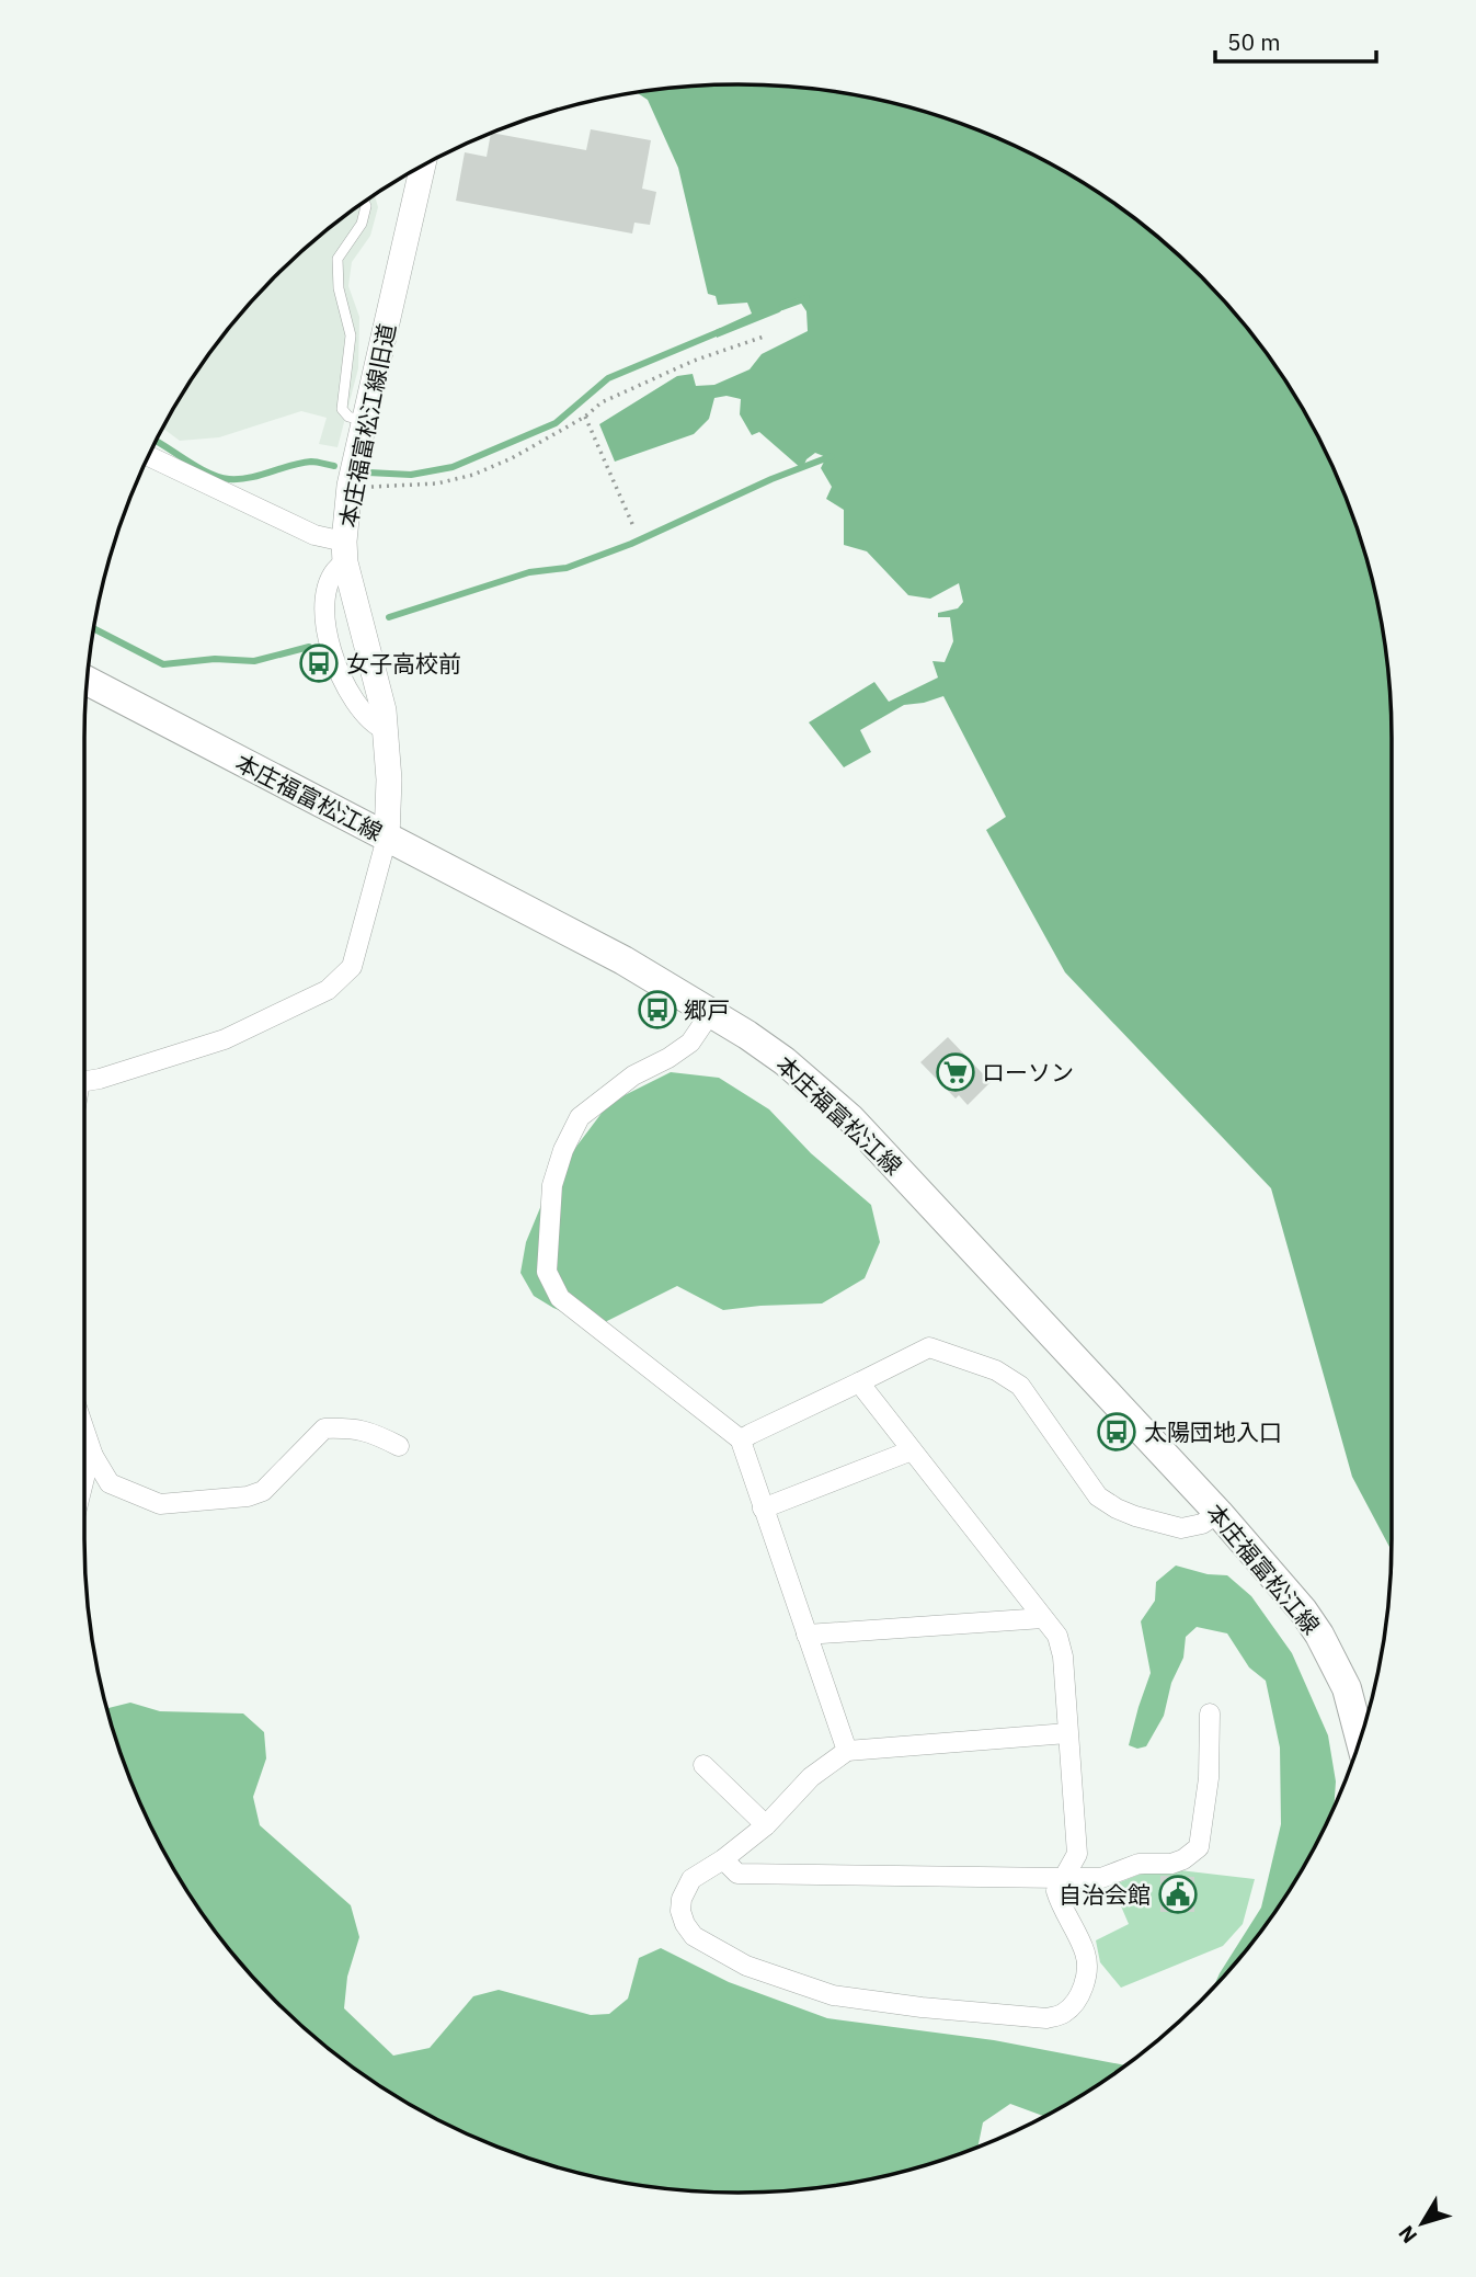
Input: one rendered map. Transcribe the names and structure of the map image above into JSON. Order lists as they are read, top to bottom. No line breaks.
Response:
{"streets":{"main road":["本庄福富松江線"],"street":["本庄福富松江線旧道"]},"crossings":[["本庄福富松江線旧道","本庄福富松江線"]],"places":{"bus stop":["女子高校前","郷戸","太陽団地入口"],"supermarket":["ローソン"],"public building":["自治会館"]},"scale_bar":"50 m","north":"bottom left"}
